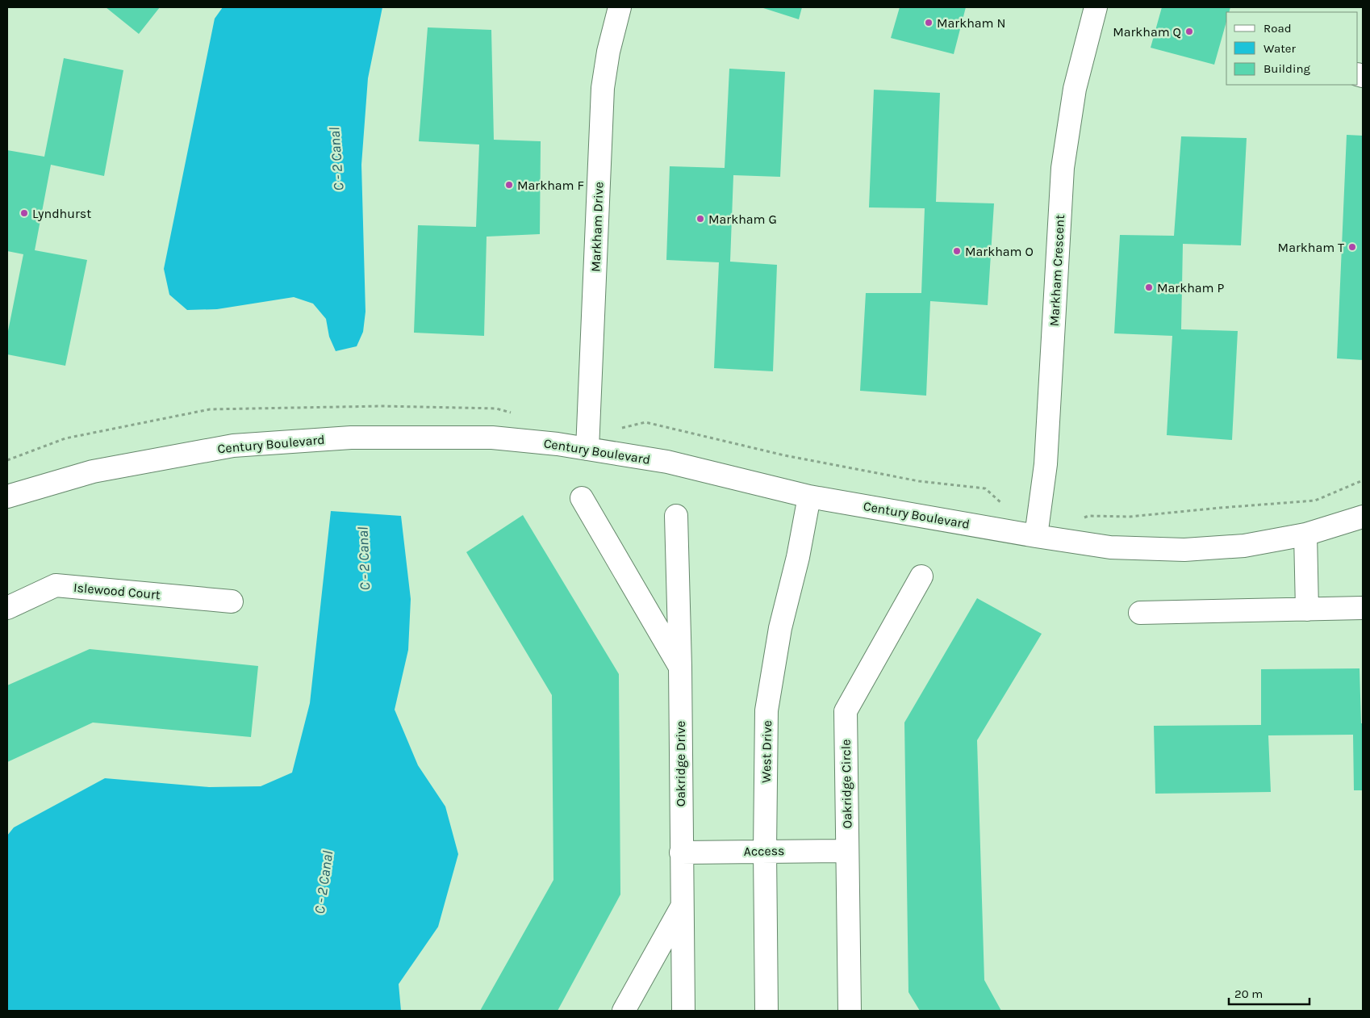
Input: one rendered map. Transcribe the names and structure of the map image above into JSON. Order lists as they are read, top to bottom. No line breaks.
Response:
{"streets":{"street":["Markham Drive","Markham Crescent","Century Boulevard","Islewood Court","West Drive","Oakridge Drive","Oakridge Circle","Access"]},"crossings":[["Markham Drive","Century Boulevard"],["Markham Crescent","Century Boulevard"],["Century Boulevard","West Drive"],["West Drive","Access"],["Oakridge Drive","Access"],["Oakridge Circle","Access"]],"water":["C - 2 Canal"],"places":["Markham N","Markham Q","Markham F","Lyndhurst","Markham G","Markham T","Markham O","Markham P"],"legend":["Road","Water","Building"],"scale_bar":"20 m"}
